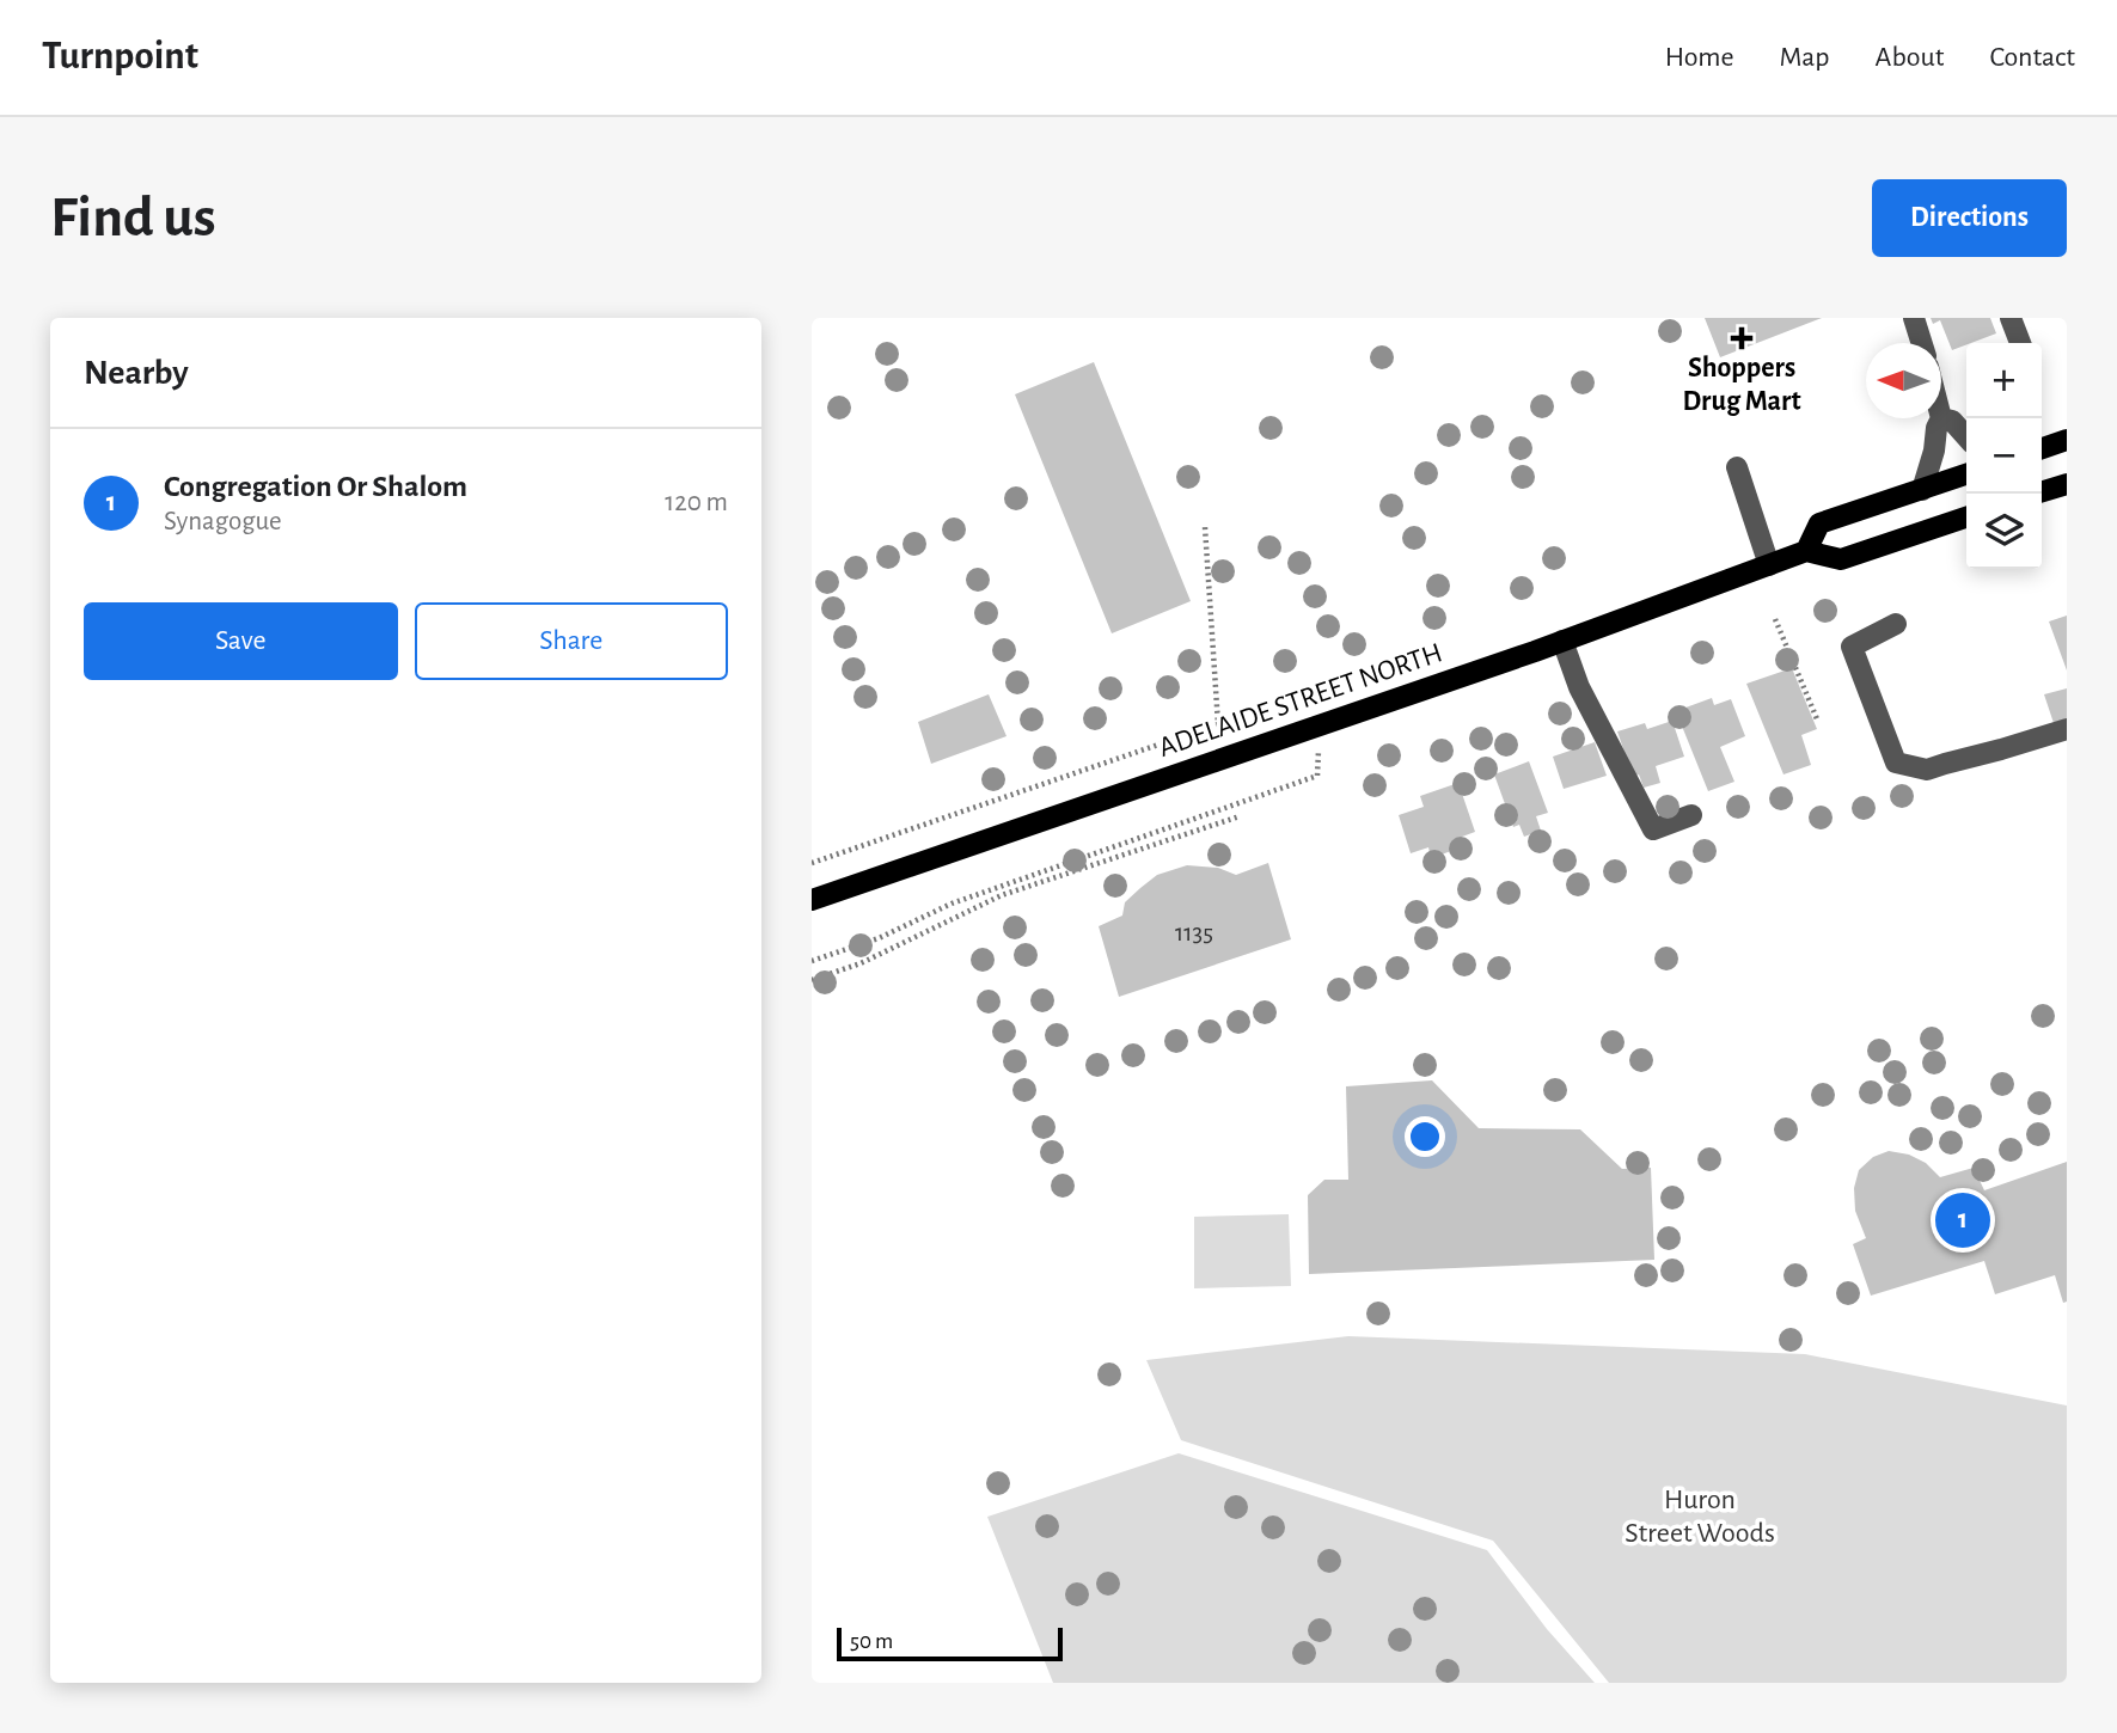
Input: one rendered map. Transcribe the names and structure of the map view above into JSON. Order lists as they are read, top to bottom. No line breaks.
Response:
{"streets":{"main road":["ADELAIDE STREET NORTH"]},"parks":["Huron Street Woods"],"places":{"health":["Shoppers Drug Mart"]},"house_numbers":["1135"],"scale_bar":"50 m","north":"left","page":{"header":"Turnpoint","nav":["Home","Map","About","Contact"],"buttons":["Directions",["Save","Share"]],"title":"Find us","heading":"Nearby","map_buttons":["+","−"],"list":[{"mark":"1","name":"Congregation Or Shalom","note":"Synagogue","value":"120 m"}],"pins":"1","scale":"50 m"}}
